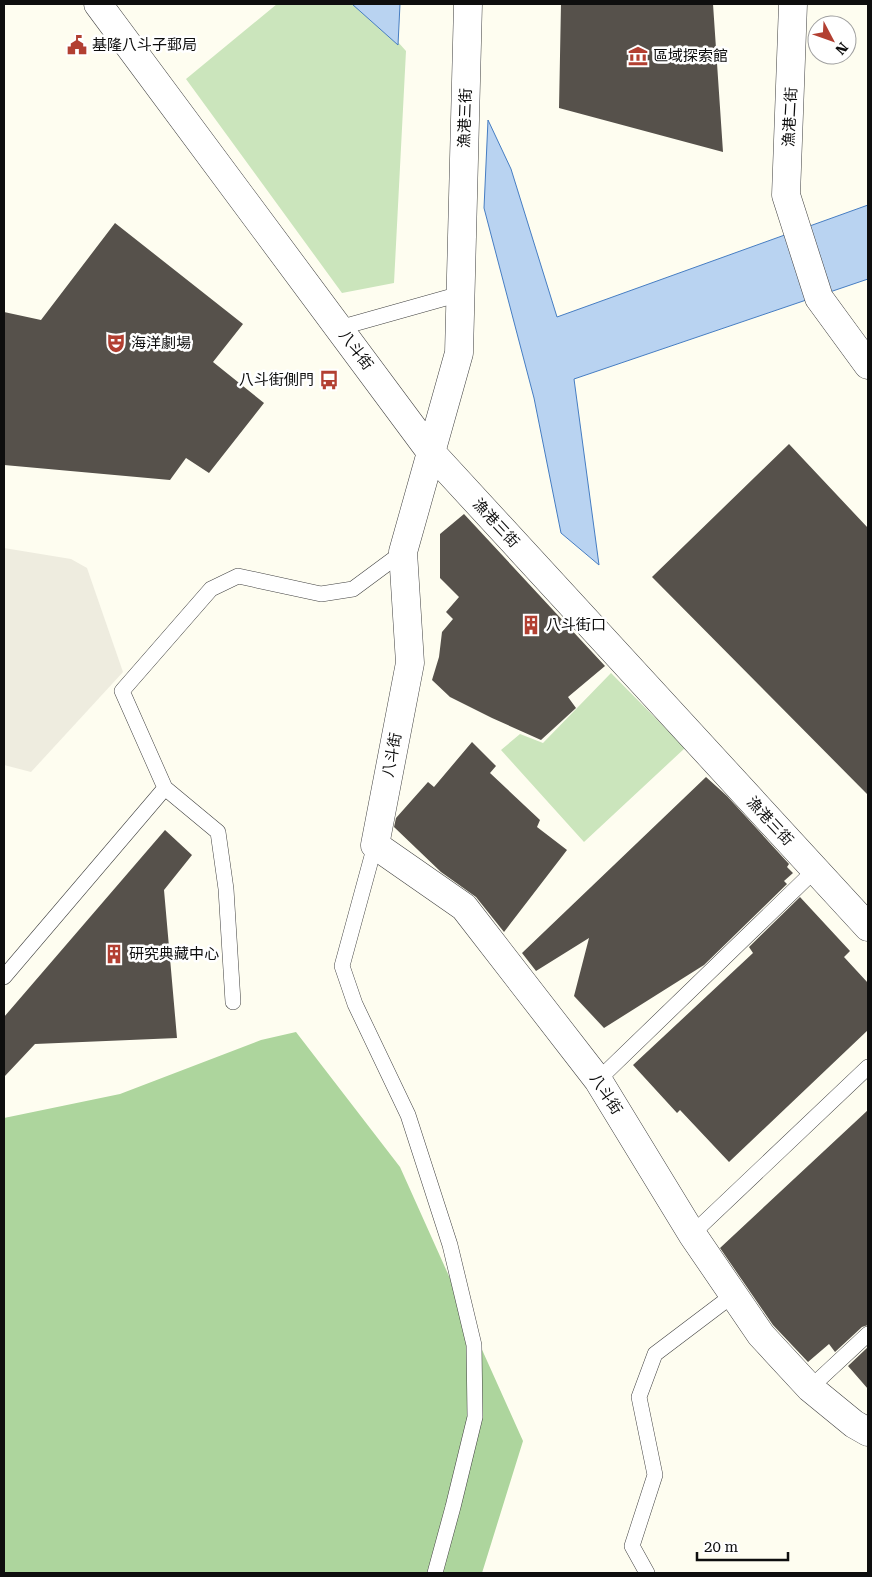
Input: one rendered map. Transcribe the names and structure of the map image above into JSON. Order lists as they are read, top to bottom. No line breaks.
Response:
{"streets":{"street":["漁港二街","漁港三街","八斗街"]},"crossings":[["漁港三街","八斗街"]],"places":{"public building":["基隆八斗子郵局"],"museum":["區域探索館"],"theatre":["海洋劇場"],"bus stop":["八斗街側門"],"building":["八斗街口","研究典藏中心"]},"scale_bar":"20 m","north":"bottom right"}
